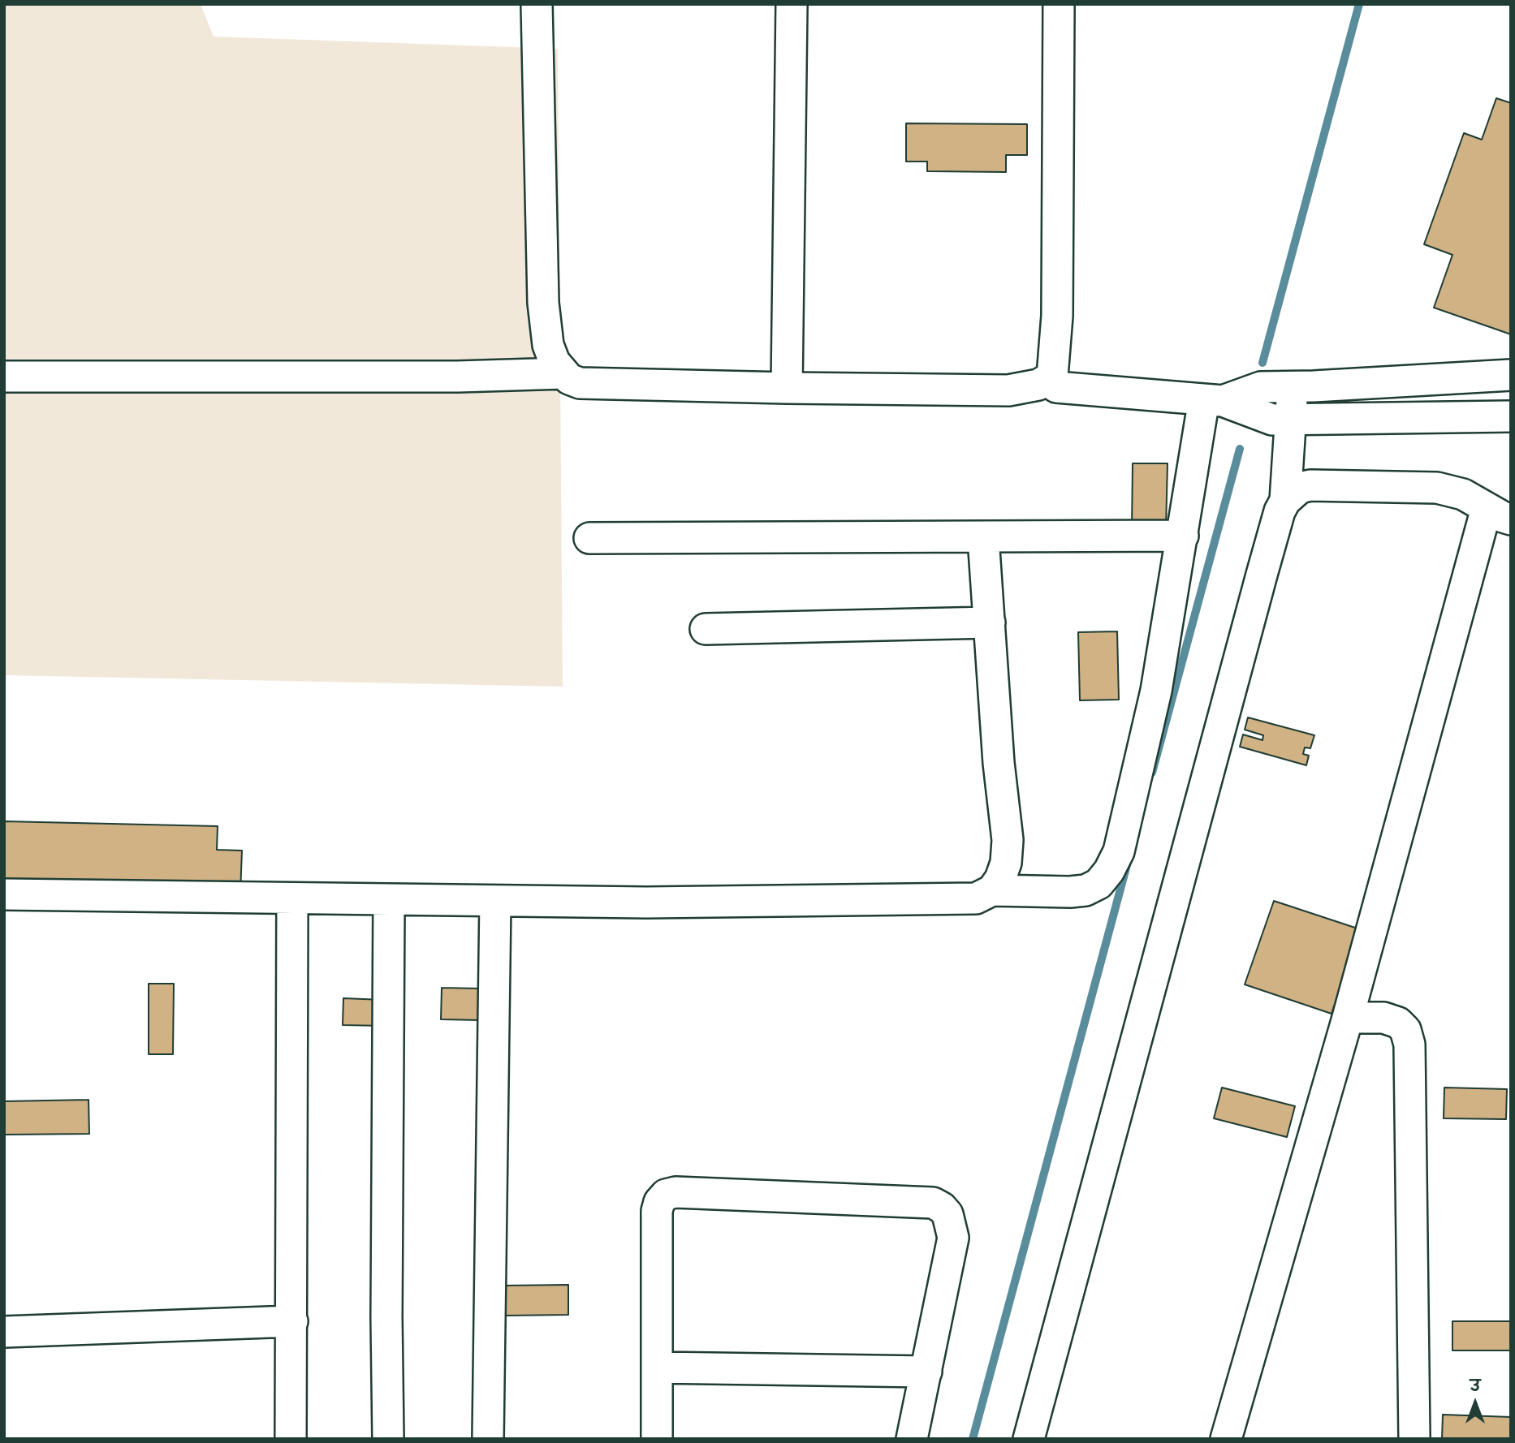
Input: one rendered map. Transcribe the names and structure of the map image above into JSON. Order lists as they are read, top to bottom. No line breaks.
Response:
{"north":"top"}
